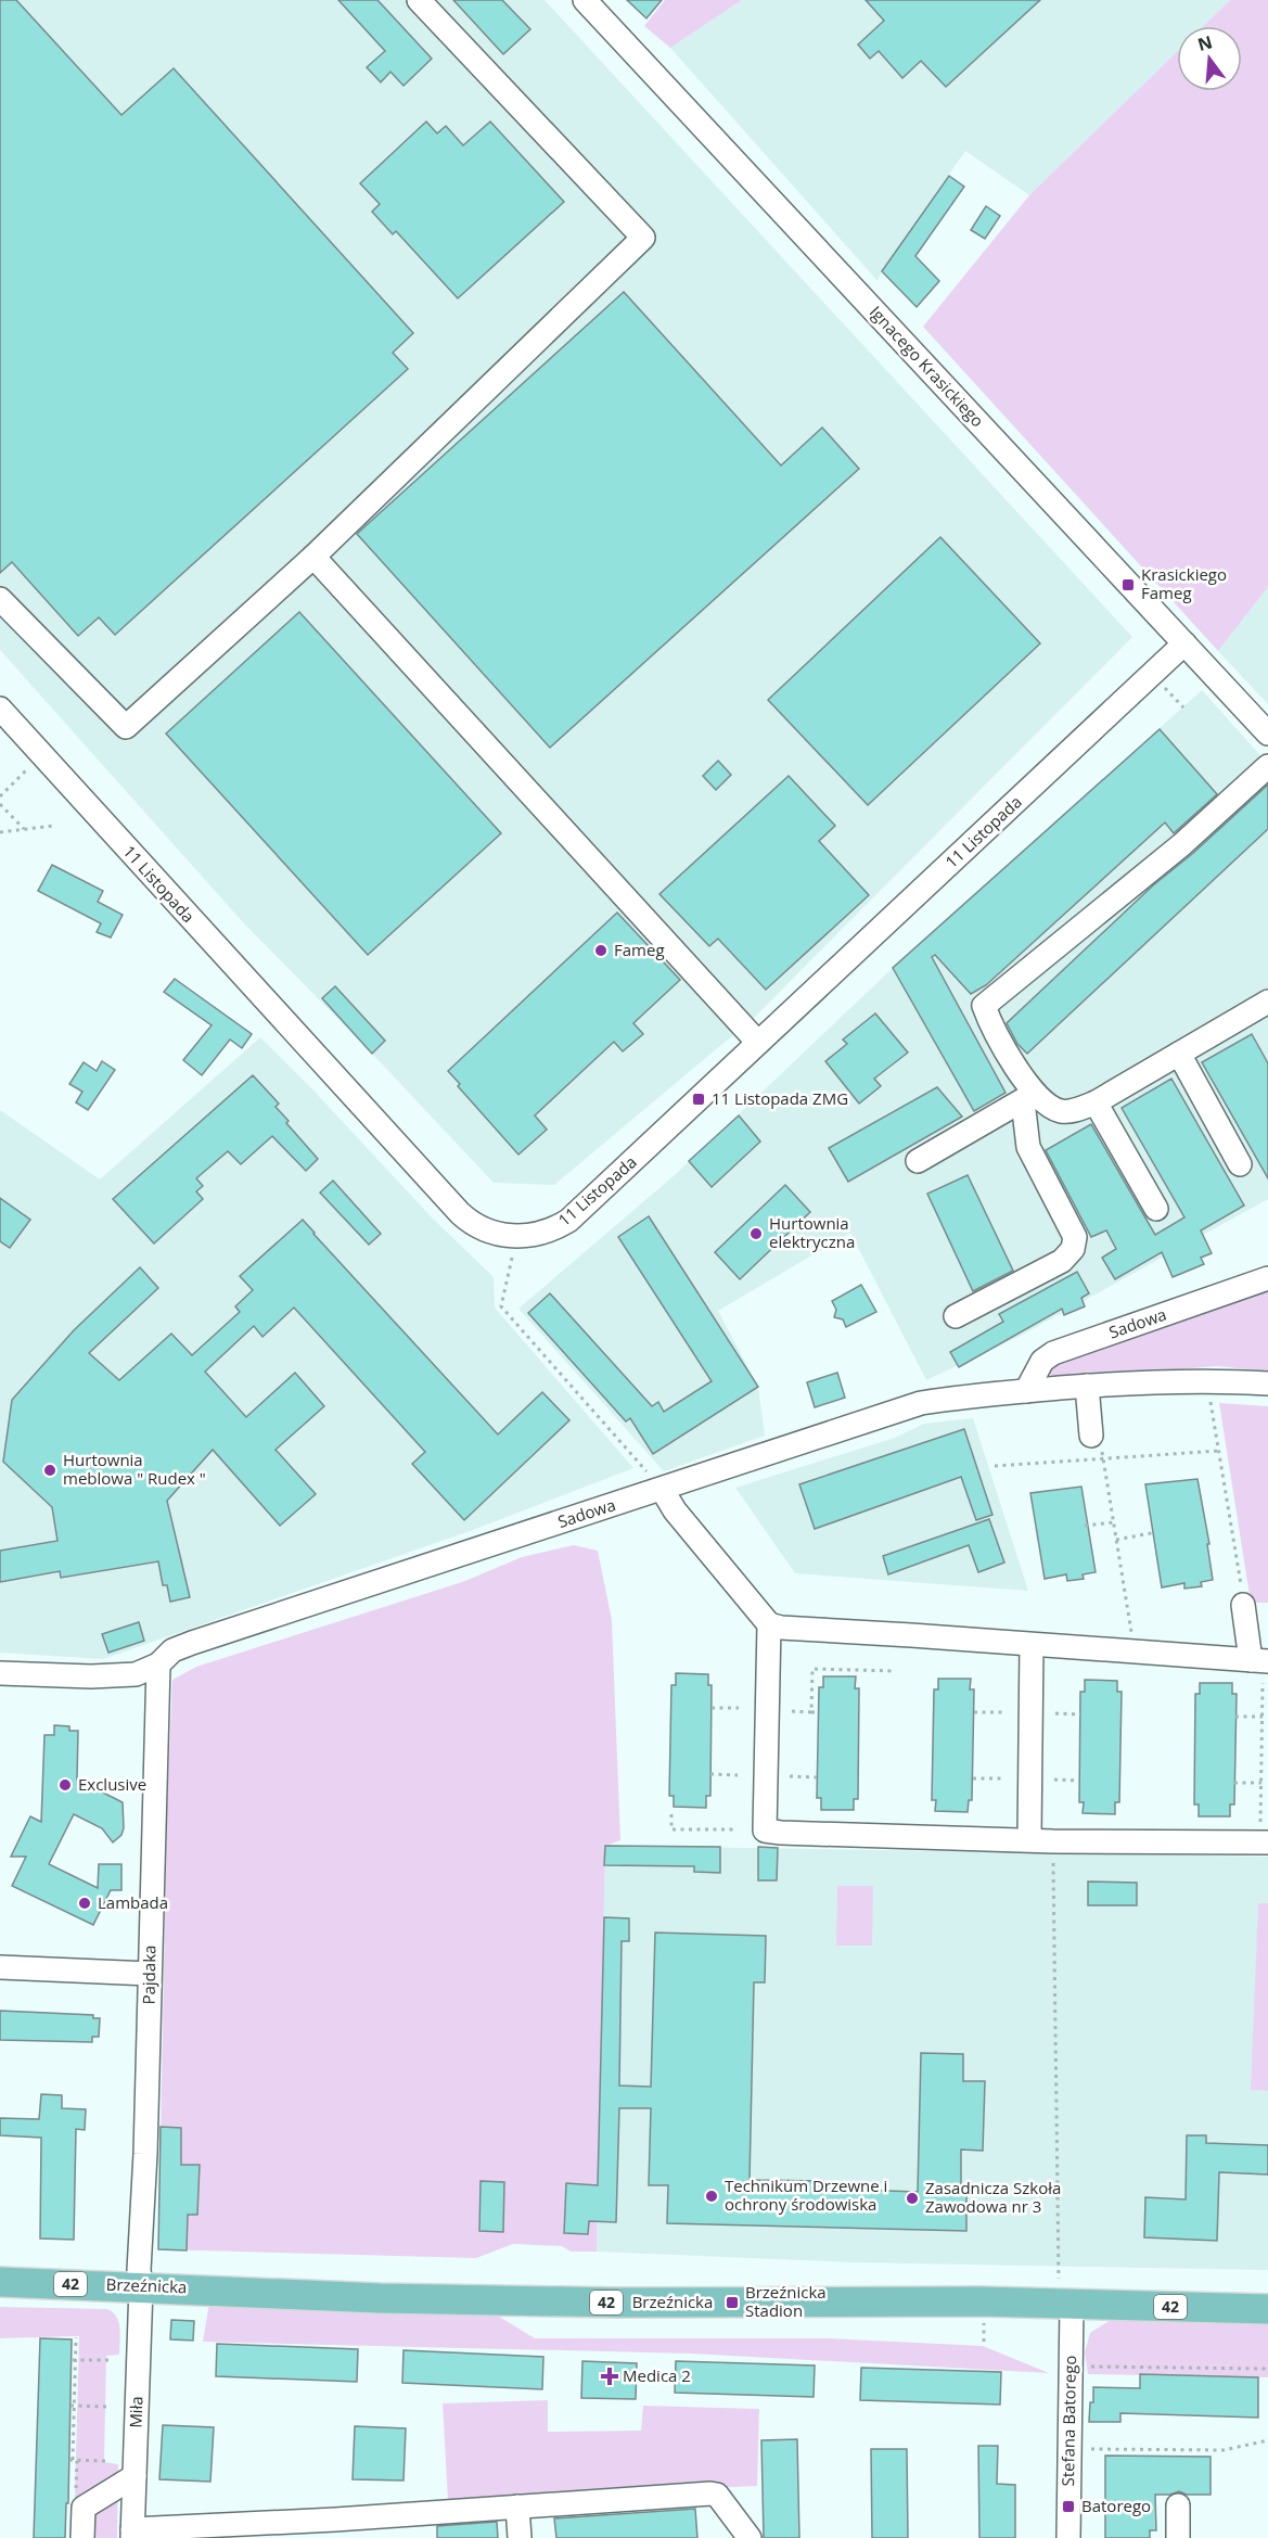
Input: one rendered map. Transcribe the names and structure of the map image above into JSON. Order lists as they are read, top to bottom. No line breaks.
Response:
{"streets":{"main road":["42","Brzeźnicka"],"street":["Ignacego Krasickiego","11 Listopada","Sadowa","Pajdaka","Miła","Stefana Batorego"]},"crossings":[["Ignacego Krasickiego","11 Listopada"],["Sadowa","Pajdaka"],["Pajdaka","Brzeźnicka"],["Pajdaka","Miła"],["Brzeźnicka","Miła"],["Brzeźnicka","Stefana Batorego"]],"places":{"transit":["Krasickiego Fameg","11 Listopada ZMG","Brzeźnicka Stadion","Batorego"],"other":["Fameg","Hurtownia elektryczna","Hurtownia meblowa \" Rudex \"","Exclusive","Lambada","Technikum Drzewne i ochrony środowiska","Zasadnicza Szkoła Zawodowa nr 3"],"health":["Medica 2"]},"north":"top"}
